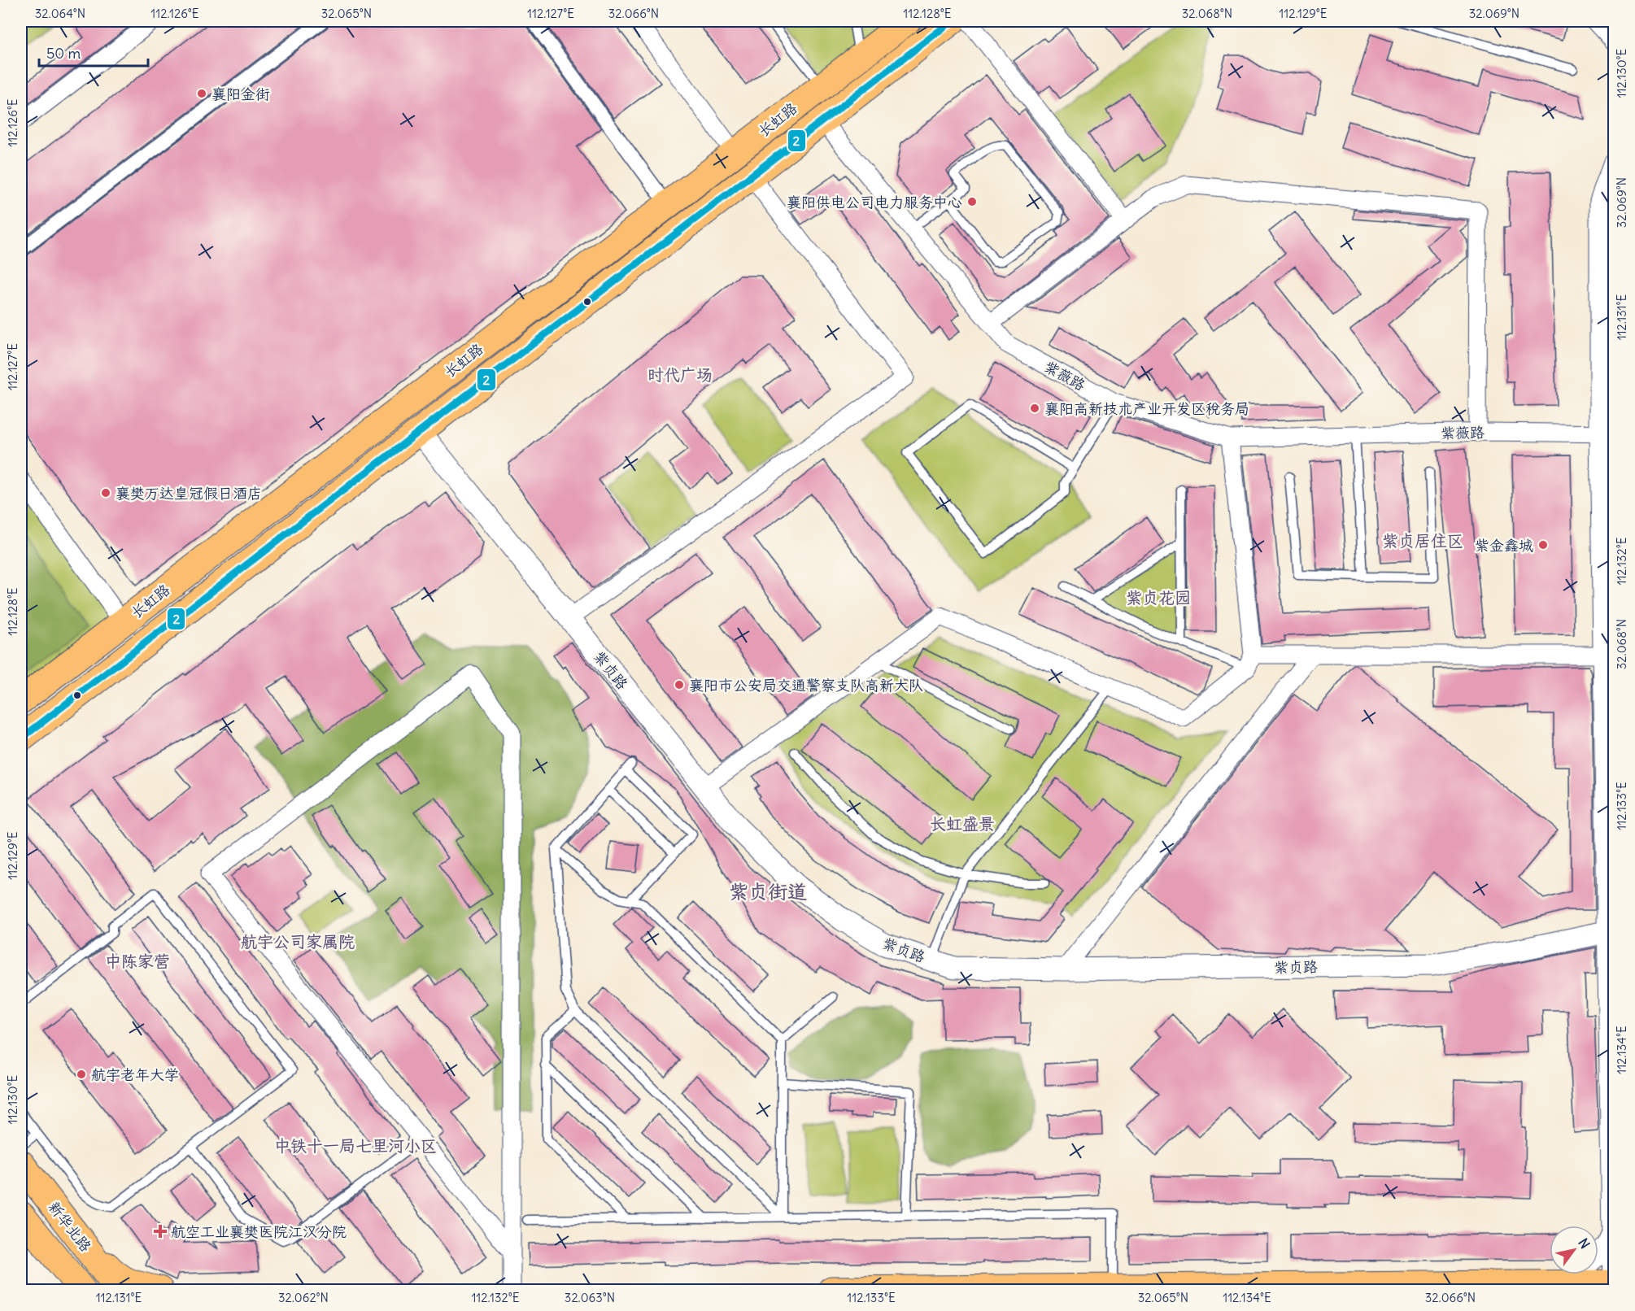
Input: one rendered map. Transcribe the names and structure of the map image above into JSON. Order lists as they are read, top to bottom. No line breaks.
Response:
{"streets":{"main road":["长虹路","新华北路"],"street":["紫薇路","紫贞路"]},"crossings":[["长虹路","紫薇路"],["长虹路","紫贞路"]],"districts":["时代广场","紫贞居住区","紫贞花园","长虹盛景","紫贞街道","航宇公司家属院","中陈家营","中铁十一局七里河小区"],"places":{"other":["襄阳金街","襄阳供电公司电力服务中心","襄阳高新技术产业开发区税务局","襄樊万达皇冠假日酒店","紫金鑫城","襄阳市公安局交通警察支队高新大队","航宇老年大学"],"health":["航空工业襄樊医院江汉分院"]},"lines":["transit line 2"],"scale_bar":"50 m","north":"top right","coordinates":["32.064°N","112.126°E","32.065°N","112.127°E","32.066°N","112.128°E","32.068°N","112.129°E","32.069°N","112.130°E","112.131°E","112.132°E","112.133°E","112.134°E","32.062°N","32.063°N"]}
